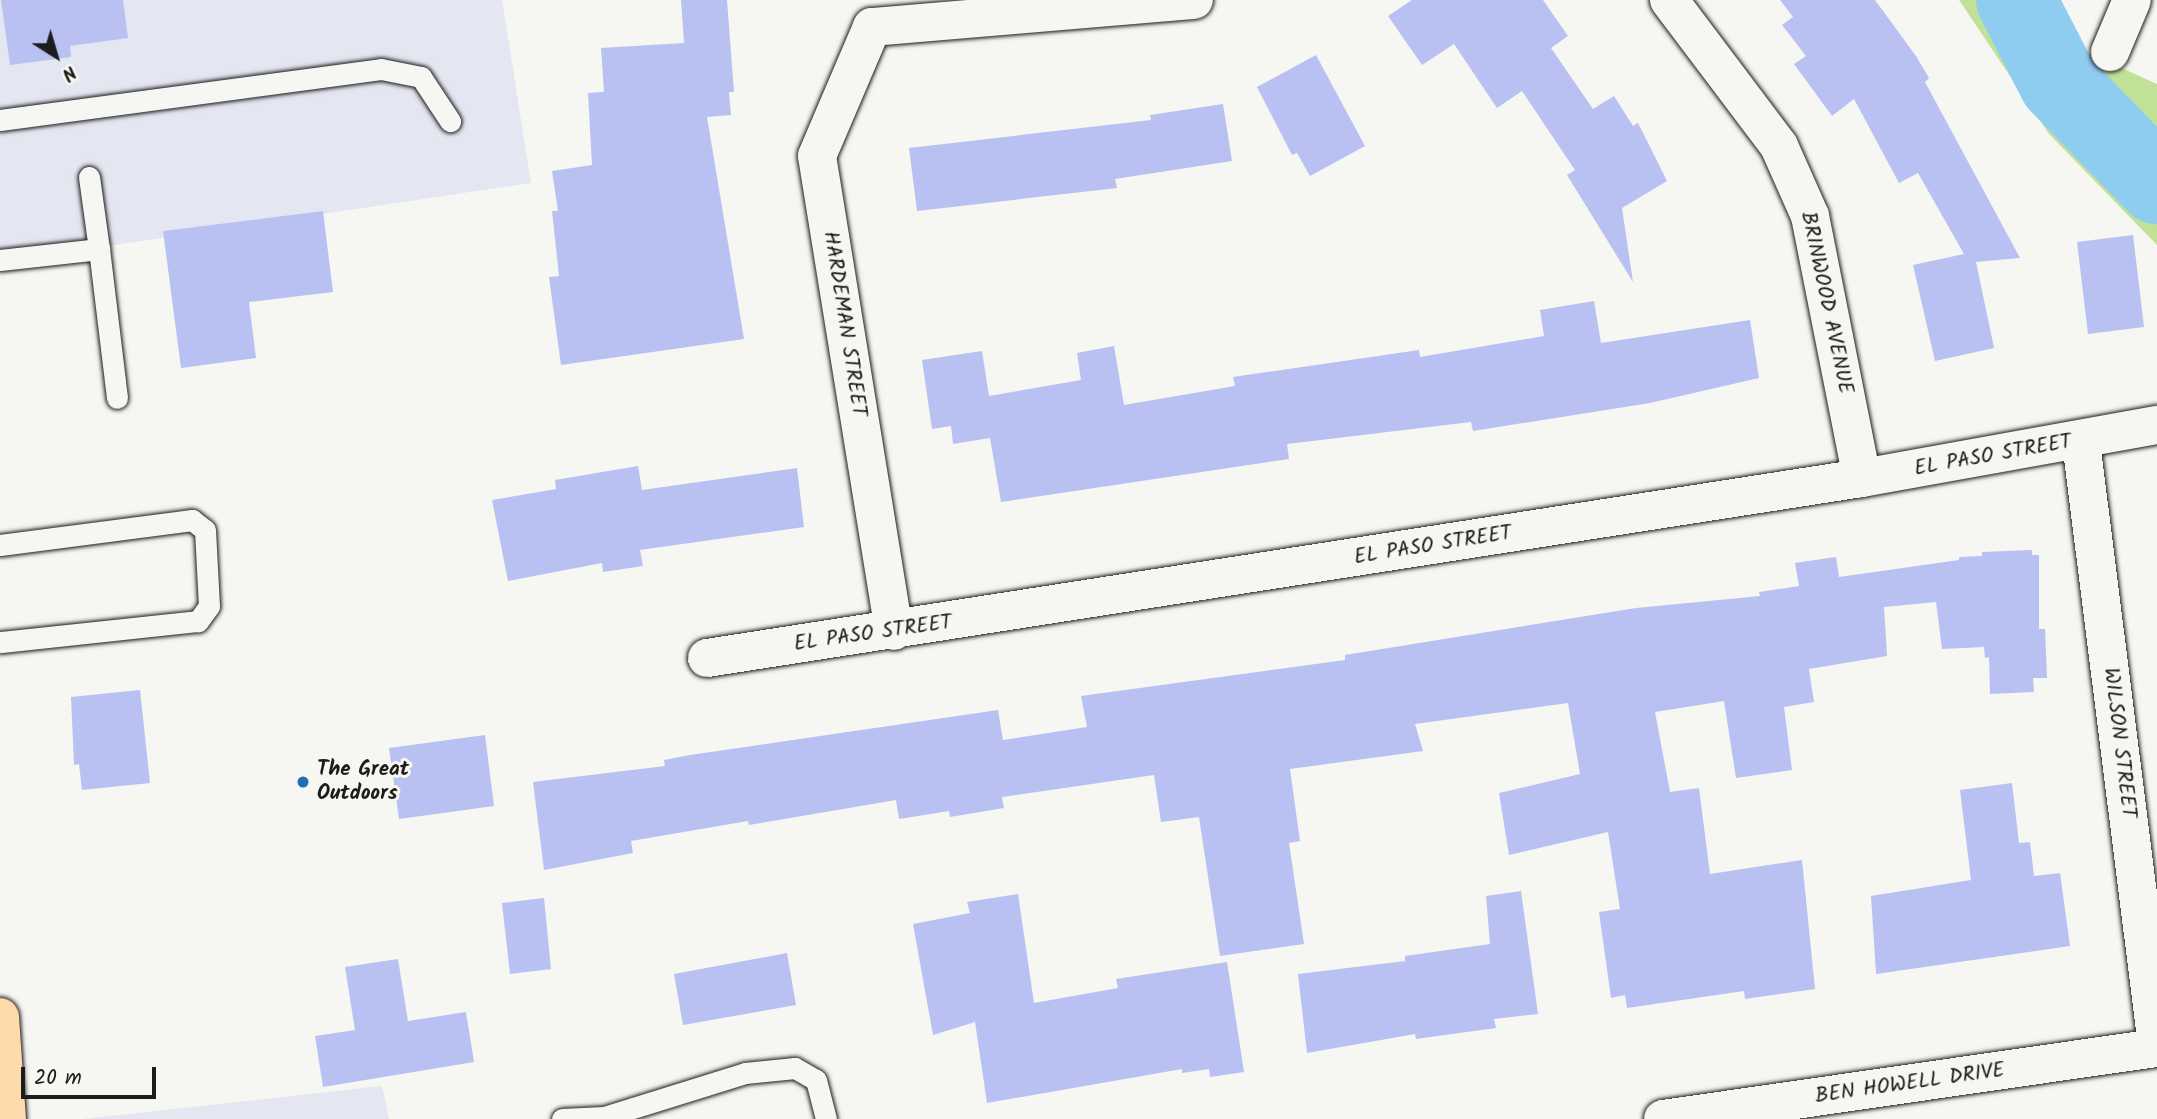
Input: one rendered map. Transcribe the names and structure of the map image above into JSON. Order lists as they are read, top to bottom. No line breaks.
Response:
{"streets":{"street":["BRINWOOD AVENUE","HARDEMAN STREET","EL PASO STREET","WILSON STREET","BEN HOWELL DRIVE"]},"crossings":[["BRINWOOD AVENUE","EL PASO STREET"],["HARDEMAN STREET","EL PASO STREET"],["EL PASO STREET","WILSON STREET"],["WILSON STREET","BEN HOWELL DRIVE"]],"places":["The Great Outdoors"],"scale_bar":"20 m","north":"bottom right"}
